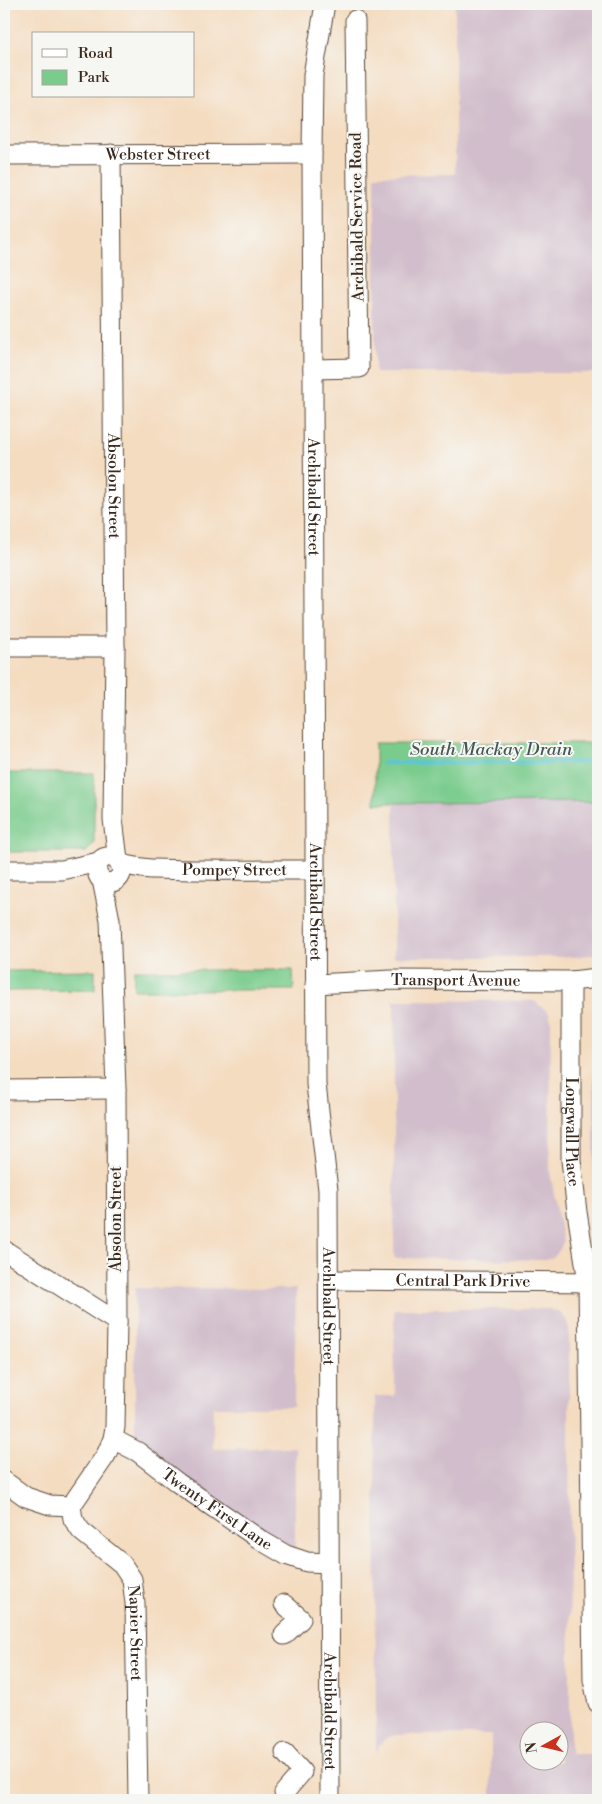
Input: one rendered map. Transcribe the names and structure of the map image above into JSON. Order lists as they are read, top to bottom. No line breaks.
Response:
{"streets":{"street":["Webster Street","Archibald Service Road","Absolon Street","Archibald Street","Pompey Street","Transport Avenue","Longwall Place","Central Park Drive","Twenty First Lane","Napier Street"]},"crossings":[["Webster Street","Absolon Street"],["Webster Street","Archibald Street"],["Archibald Service Road","Archibald Street"],["Absolon Street","Pompey Street"],["Absolon Street","Twenty First Lane"],["Absolon Street","Napier Street"],["Archibald Street","Pompey Street"],["Archibald Street","Transport Avenue"],["Archibald Street","Central Park Drive"],["Archibald Street","Twenty First Lane"],["Transport Avenue","Longwall Place"],["Longwall Place","Central Park Drive"]],"water":["South Mackay Drain"],"legend":["Road","Park"],"north":"left"}
